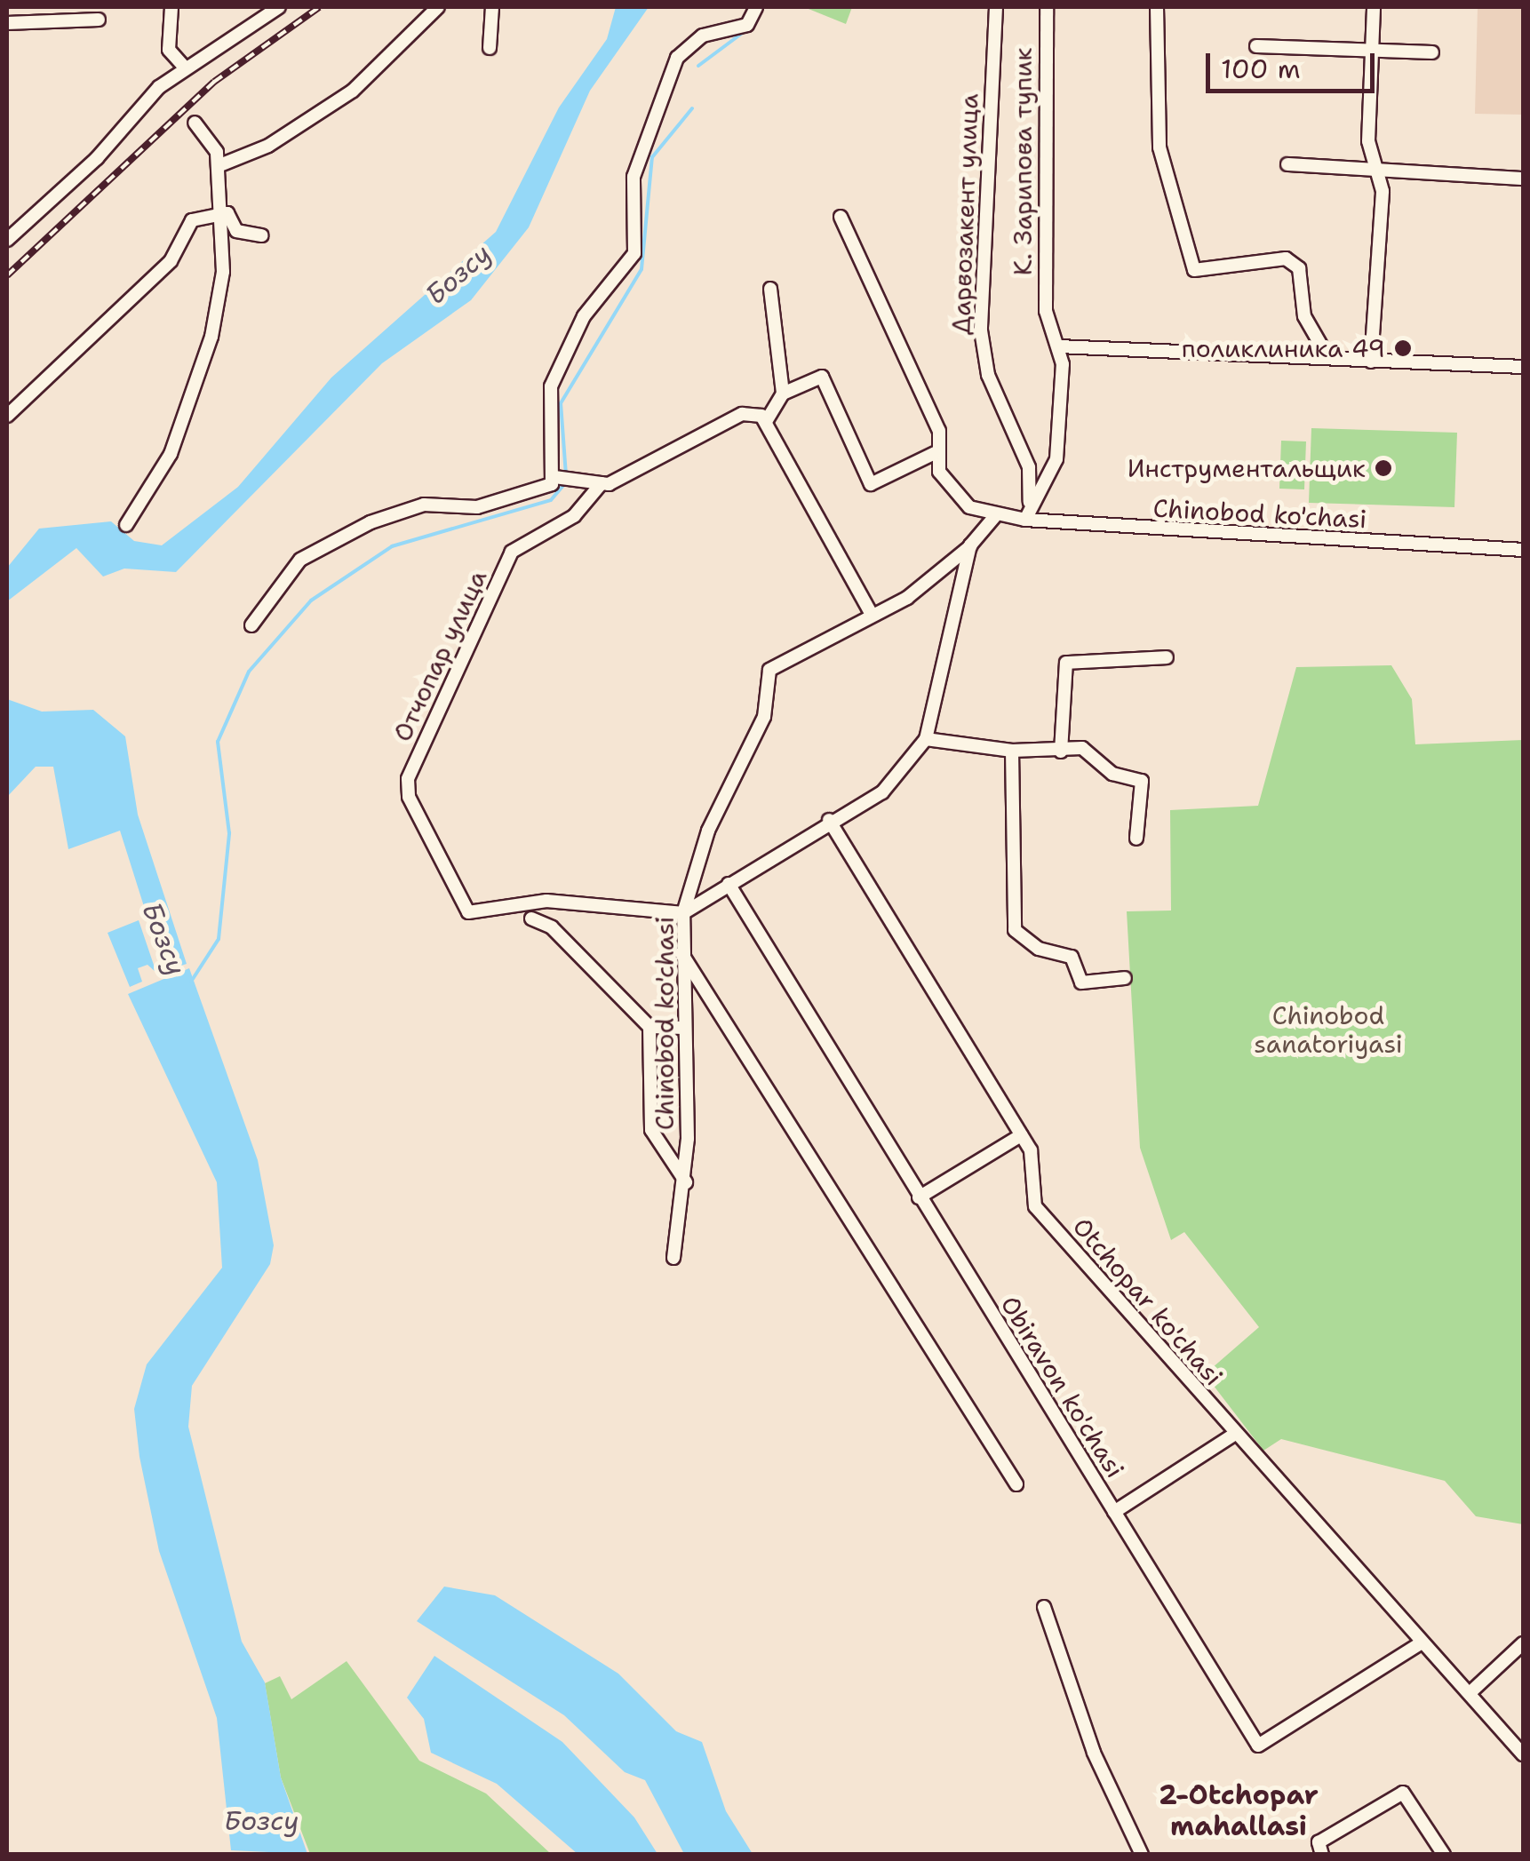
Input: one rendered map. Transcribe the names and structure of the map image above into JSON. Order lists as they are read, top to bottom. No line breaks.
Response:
{"streets":{"street":["К. Зарипова тупик","Дарвозакент улица","Chinobod ko'chasi","Отчопар улица","Otchopar ko'chasi","Obiravon ko'chasi"]},"crossings":[["К. Зарипова тупик","Дарвозакент улица"],["К. Зарипова тупик","Chinobod ko'chasi"],["Дарвозакент улица","Chinobod ko'chasi"],["Chinobod ko'chasi","Отчопар улица"],["Otchopar ko'chasi","Obiravon ko'chasi"]],"districts":["2-Otchopar mahallasi"],"water":["Бозсу"],"parks":["Chinobod sanatoriyasi"],"places":["поликлиника 49","Инструментальщик"],"scale_bar":"100 m"}
